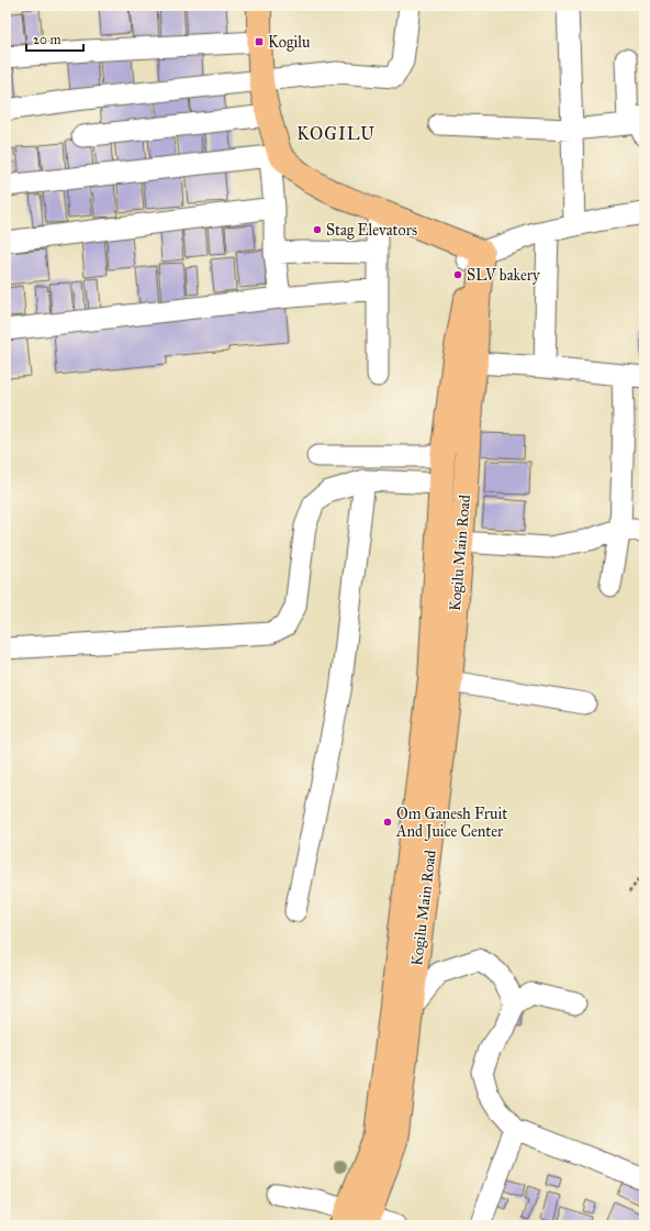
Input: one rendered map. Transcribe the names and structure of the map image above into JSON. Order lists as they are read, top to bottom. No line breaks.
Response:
{"streets":{"main road":["Kogilu Main Road"]},"districts":["KOGILU"],"places":{"transit":["Kogilu"],"other":["Stag Elevators","SLV bakery","Om Ganesh Fruit And Juice Center"]},"scale_bar":"20 m"}
